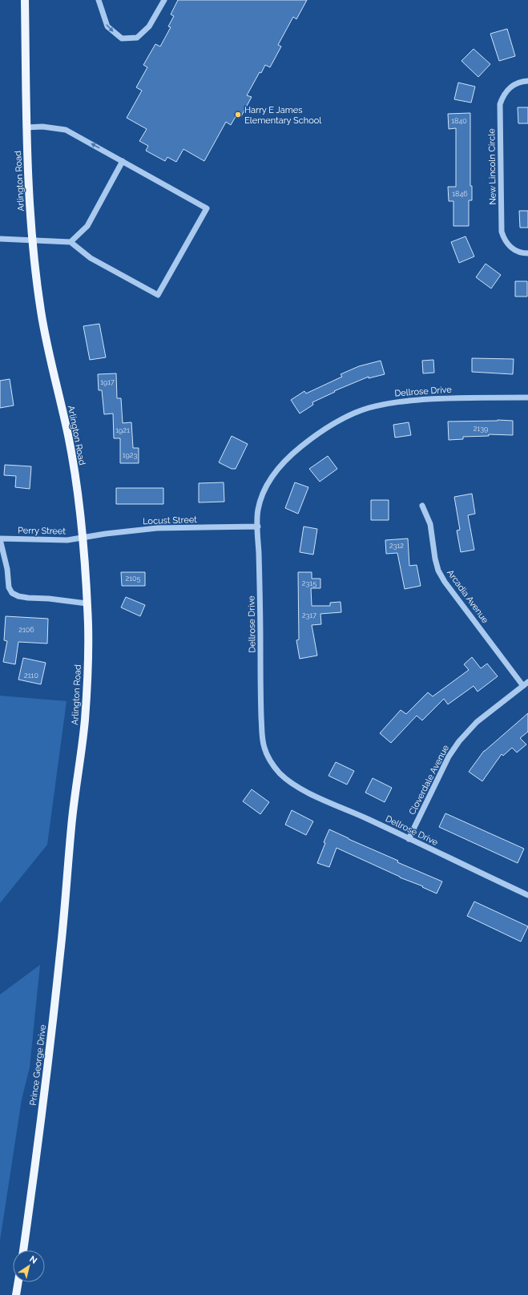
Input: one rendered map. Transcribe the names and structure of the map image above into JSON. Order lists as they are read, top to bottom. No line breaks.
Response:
{"streets":{"main road":["Arlington Road","Prince George Drive"],"street":["New Lincoln Circle","Dellrose Drive","Locust Street","Perry Street","Arcadia Avenue","Cloverdale Avenue"]},"crossings":[["Arlington Road","Locust Street"],["Arlington Road","Perry Street"],["Arlington Road","Prince George Drive"],["Dellrose Drive","Locust Street"],["Dellrose Drive","Cloverdale Avenue"],["Locust Street","Perry Street"],["Arcadia Avenue","Cloverdale Avenue"]],"places":["Harry E James Elementary School"],"house_numbers":["1840","1846","1917","2139","1921","1923","2312","2105","2315","2317","2106","2110"],"north":"top right"}
